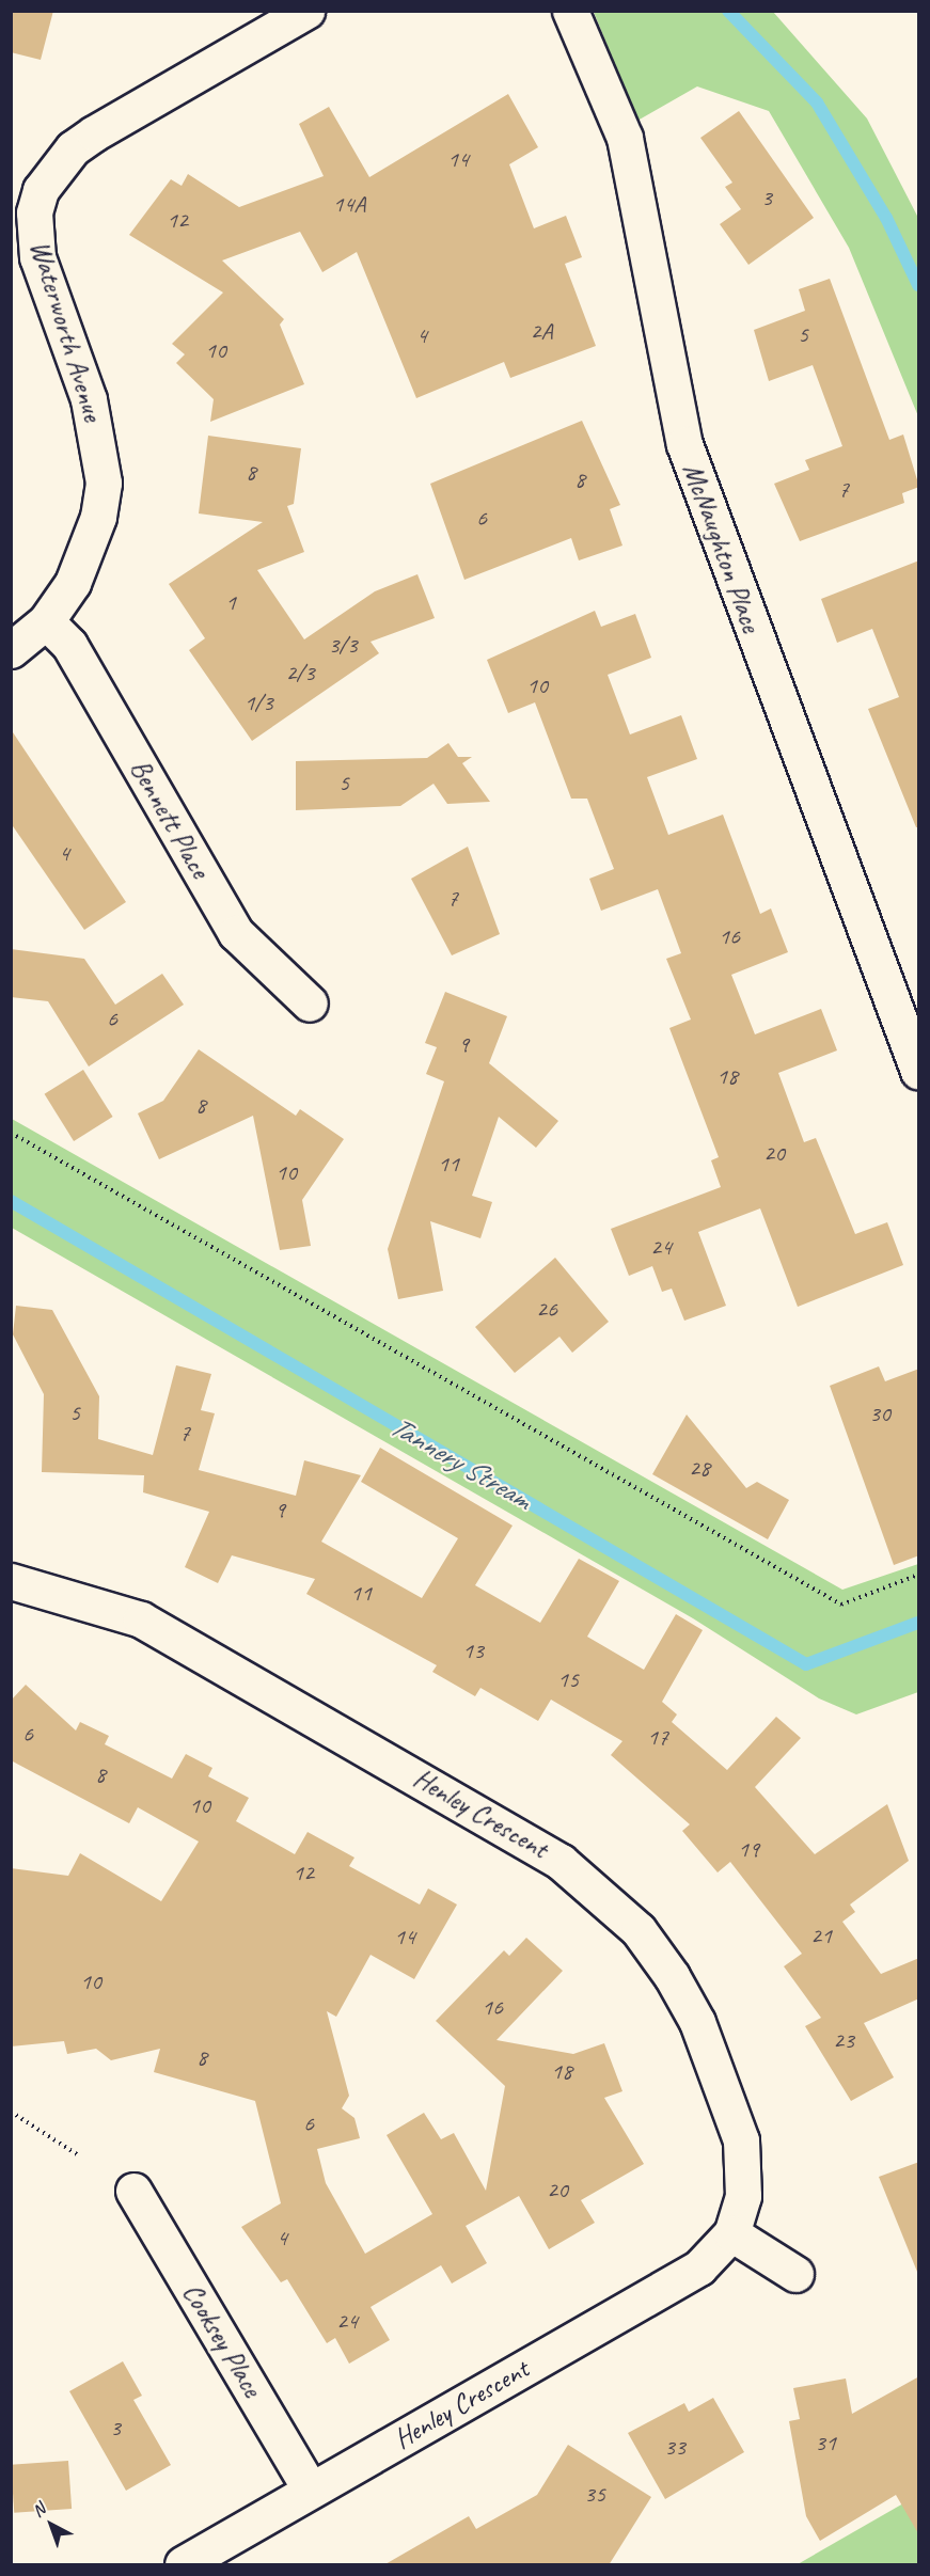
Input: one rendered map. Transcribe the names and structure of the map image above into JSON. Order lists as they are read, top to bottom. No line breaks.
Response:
{"streets":{"street":["Waterworth Avenue","McNaughton Place","Bennett Place","Henley Crescent","Cooksey Place"]},"crossings":[["Waterworth Avenue","Bennett Place"],["Henley Crescent","Cooksey Place"]],"water":["Tannery Stream"],"house_numbers":["14","3","14A","12","2A","5","4","10","8","8","7","6","1","3/3","2/3","10","1/3","5","4","7","16","6","9","18","8","20","11","10","24","26","5","30","7","28","9","11","13","15","6","17","8","10","19","12","21","14","10","16","23","8","18","6","20","4","24","3","31","33","35"],"north":"top left"}
